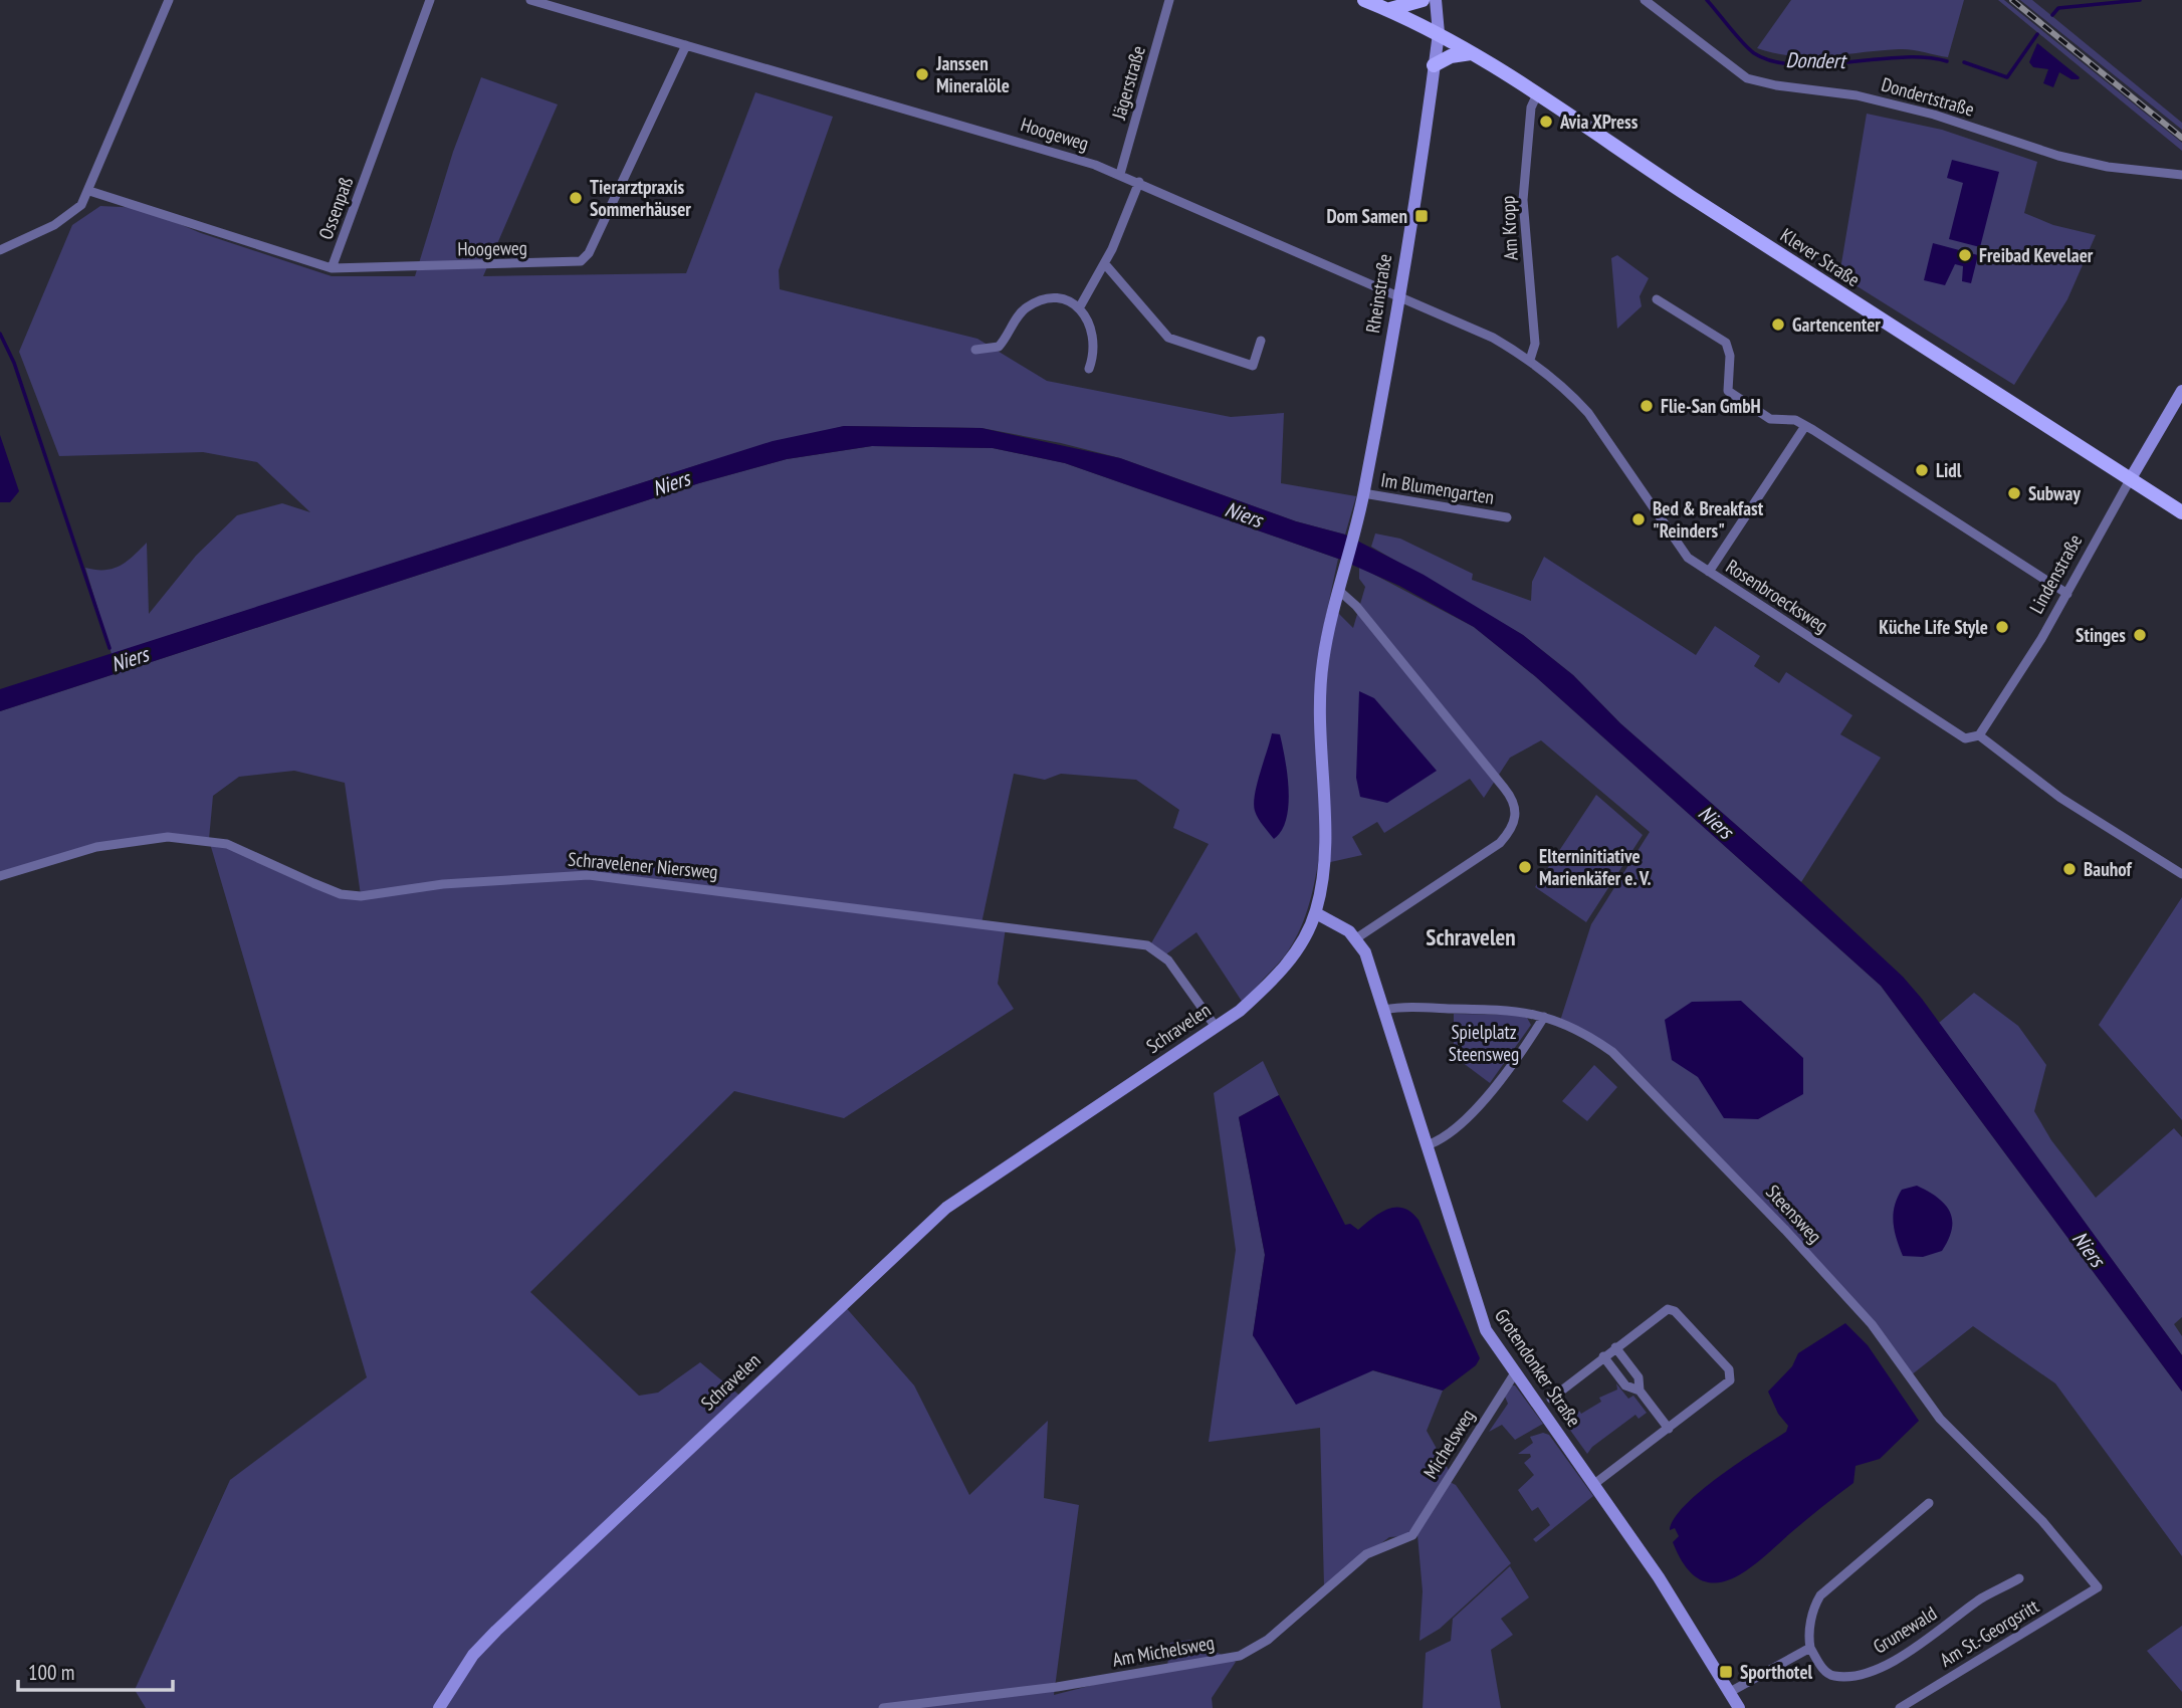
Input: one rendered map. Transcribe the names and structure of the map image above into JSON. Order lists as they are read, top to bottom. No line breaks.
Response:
{"streets":{"main road":["Klever Straße","Rheinstraße","Lindenstraße","Schravelen","Grotendonker Straße"],"street":["Jägerstraße","Dondertstraße","Hoogeweg","Ossenpaß","Am Kropp","Im Blumengarten","Rosenbroecksweg","Schravelener Niersweg","Steensweg","Michelsweg","Grunewald","Am St.-Georgsritt","Am Michelsweg"]},"crossings":[["Jägerstraße","Hoogeweg"],["Hoogeweg","Ossenpaß"],["Hoogeweg","Rheinstraße"],["Hoogeweg","Rosenbroecksweg"],["Am Kropp","Klever Straße"],["Am Kropp","Rosenbroecksweg"],["Klever Straße","Rheinstraße"],["Klever Straße","Lindenstraße"],["Rheinstraße","Im Blumengarten"],["Rheinstraße","Rosenbroecksweg"],["Rheinstraße","Schravelen"],["Lindenstraße","Rosenbroecksweg"],["Schravelener Niersweg","Schravelen"],["Steensweg","Grotendonker Straße"],["Steensweg","Am St.-Georgsritt"],["Grotendonker Straße","Michelsweg"],["Michelsweg","Am Michelsweg"]],"districts":["Schravelen"],"water":["Dondert","Niers"],"parks":["Spielplatz Steensweg"],"places":{"other":["Janssen Mineralöle","Avia XPress","Tierarztpraxis Sommerhäuser","Freibad Kevelaer","Gartencenter","Flie-San GmbH","Lidl","Subway","Bed & Breakfast \"Reinders\"","Küche Life Style","Stinges","Elterninitiative Marienkäfer e. V.","Bauhof"],"transit":["Dom Samen","Sporthotel"]},"scale_bar":"100 m"}
